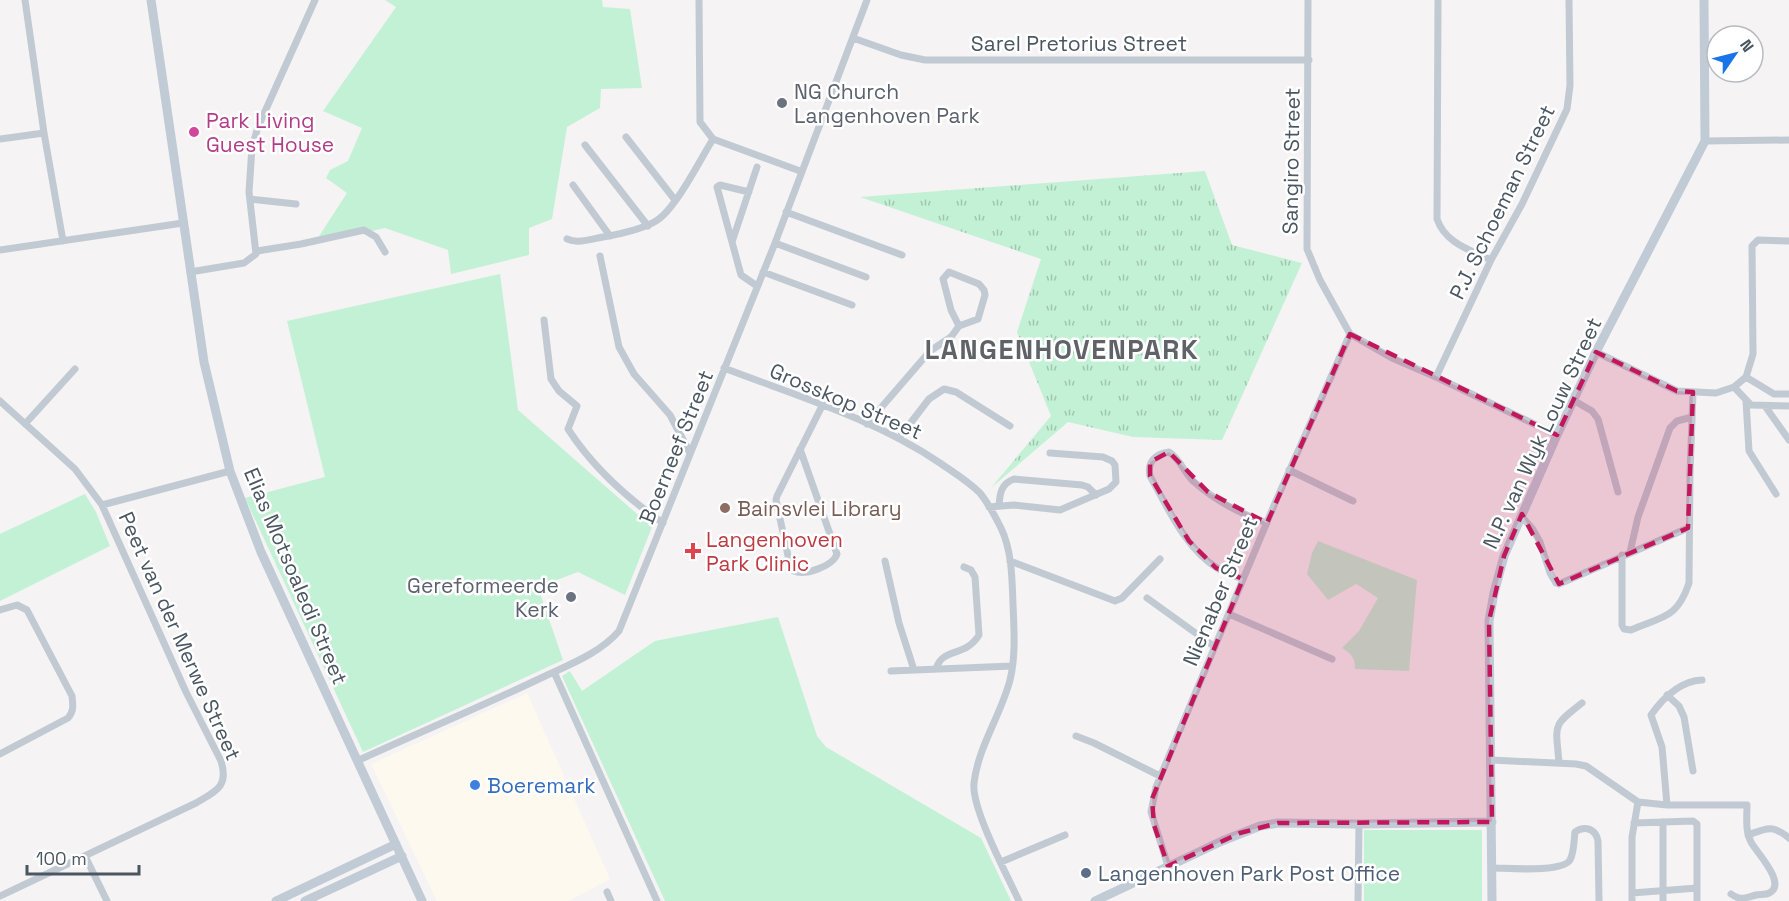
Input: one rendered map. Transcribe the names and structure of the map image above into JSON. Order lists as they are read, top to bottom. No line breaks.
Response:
{"streets":{"street":["Sarel Pretorius Street","Sangiro Street","P.J. Schoeman Street","Grosskop Street","N.P. van Wyk Louw Street","Boerneef Street","Elias Motsoaledi Street","Nienaber Street","Peet van der Merwe Street"]},"crossings":[["Sarel Pretorius Street","Sangiro Street"],["Sarel Pretorius Street","Boerneef Street"],["Sangiro Street","Nienaber Street"],["Grosskop Street","Boerneef Street"],["Boerneef Street","Elias Motsoaledi Street"]],"districts":["LANGENHOVENPARK"],"places":{"other":["NG Church Langenhoven Park","Park Living Guest House","Bainsvlei Library","Gereformeerde Kerk","Boeremark","Langenhoven Park Post Office"],"health":["Langenhoven Park Clinic"]},"scale_bar":"100 m","north":"top right"}
